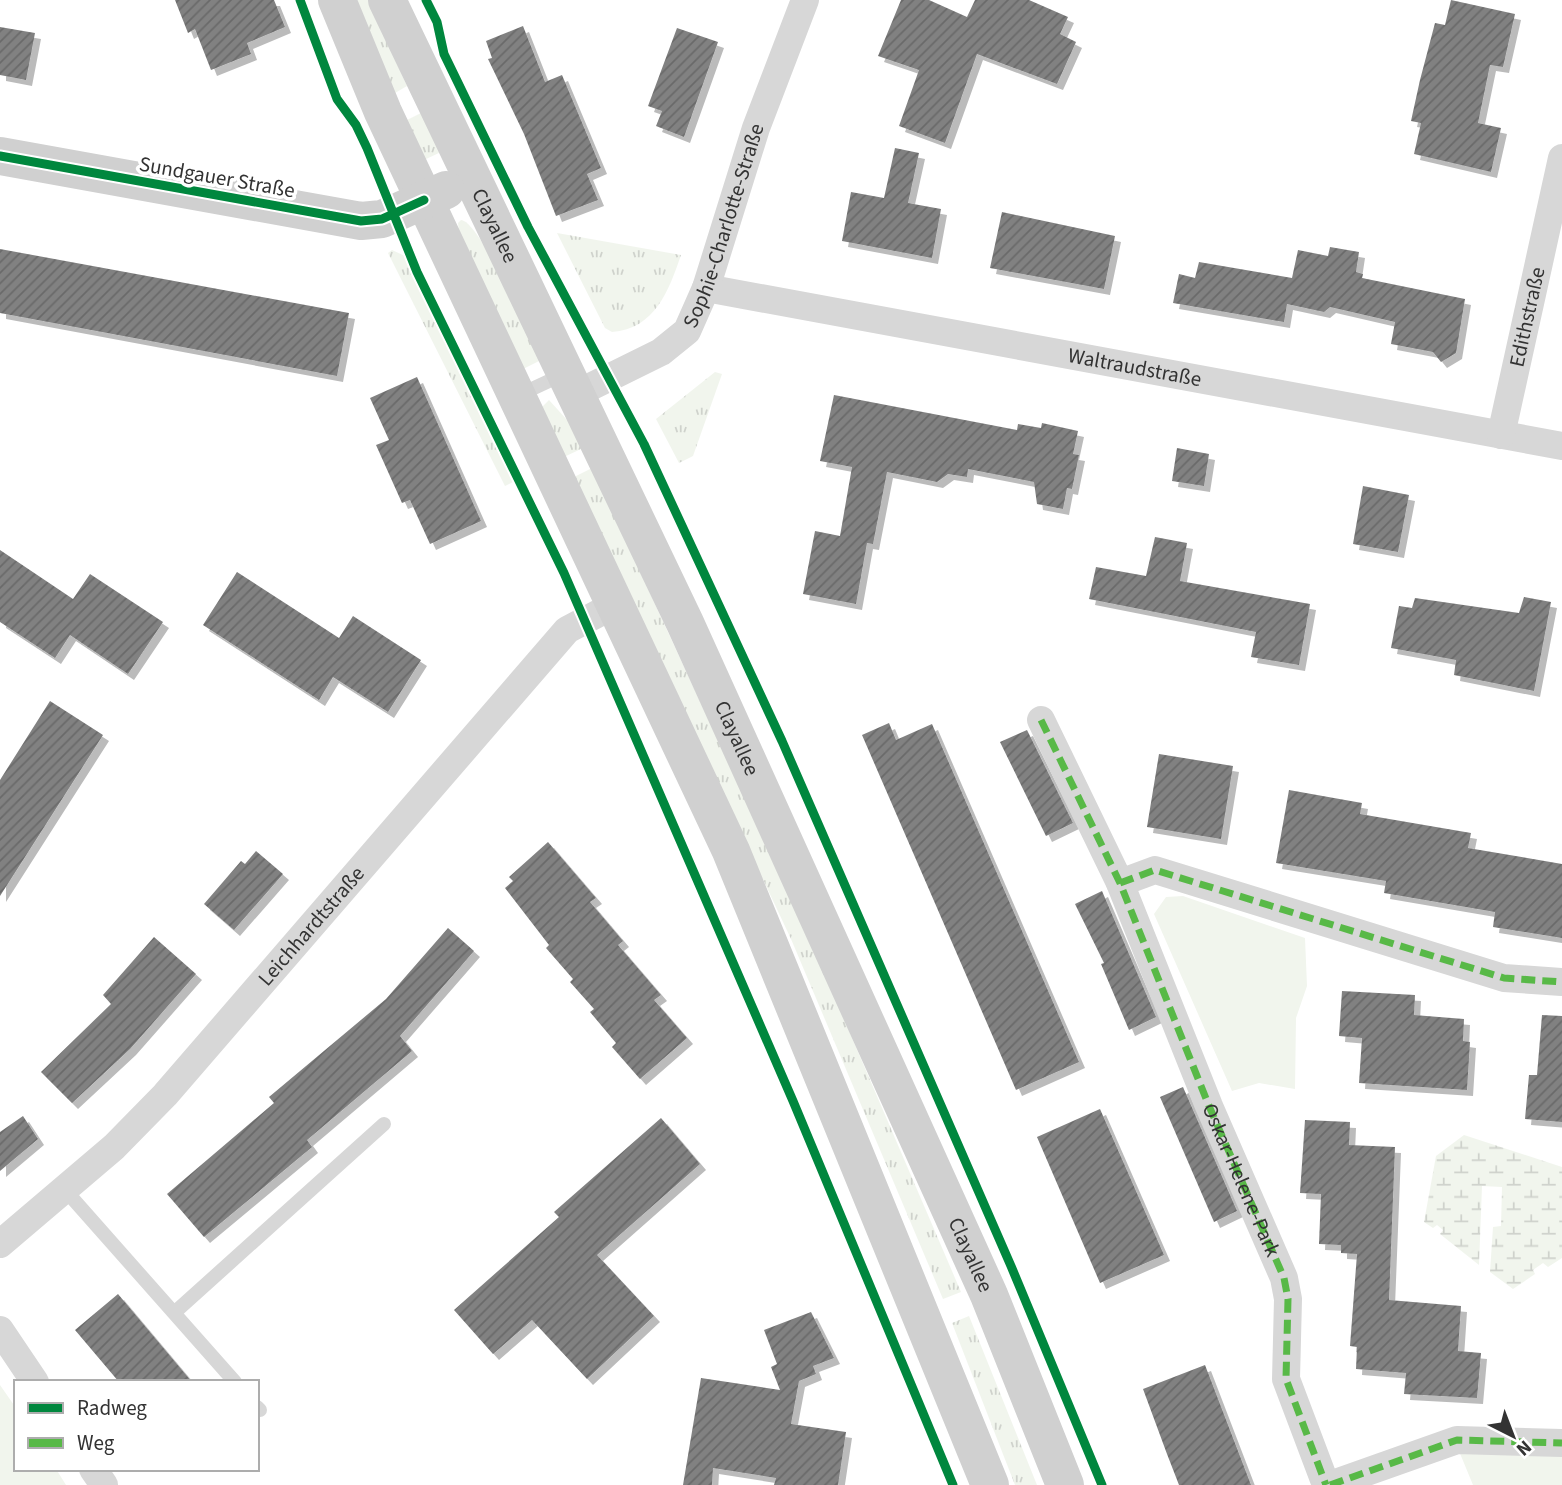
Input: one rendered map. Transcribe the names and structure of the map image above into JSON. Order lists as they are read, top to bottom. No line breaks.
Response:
{"streets":{"main road":["Sundgauer Straße","Clayallee"],"street":["Sophie-Charlotte-Straße","Edithstraße","Waltraudstraße","Leichhardtstraße","Oskar-Helene-Park"]},"crossings":[["Sundgauer Straße","Clayallee"],["Clayallee","Sophie-Charlotte-Straße"],["Sophie-Charlotte-Straße","Waltraudstraße"],["Edithstraße","Waltraudstraße"]],"legend":["Radweg","Weg"],"north":"bottom right"}
